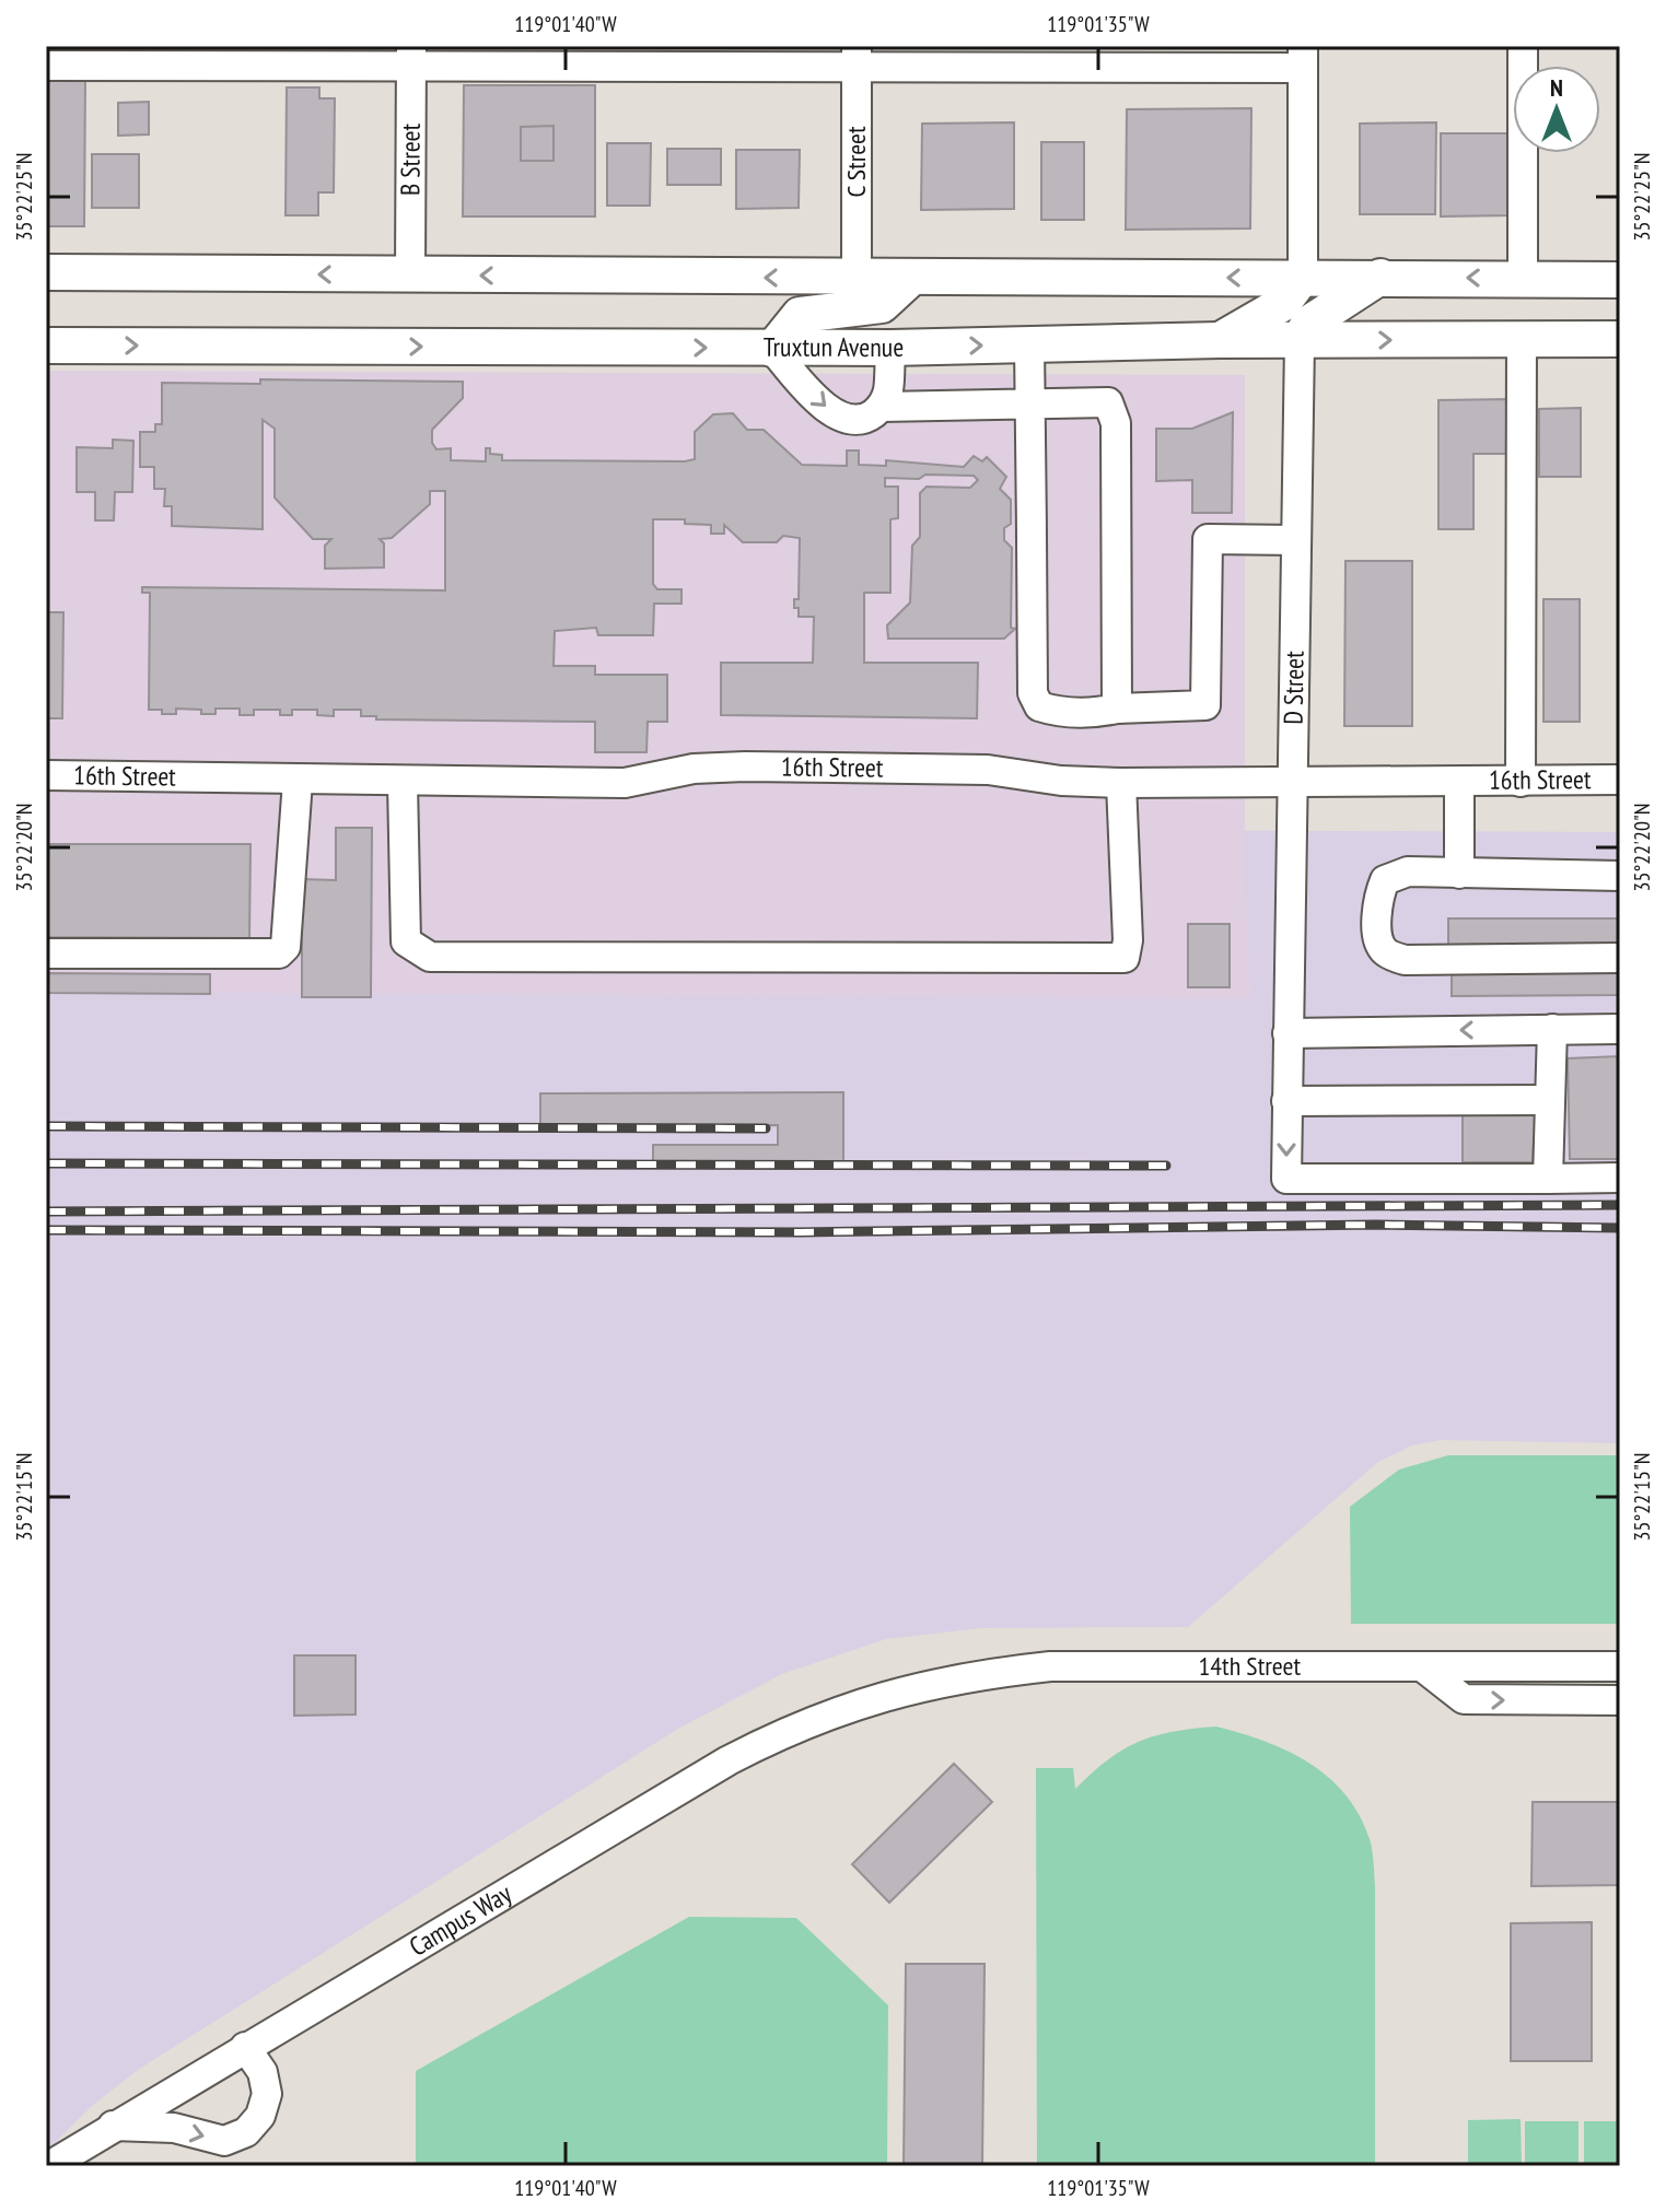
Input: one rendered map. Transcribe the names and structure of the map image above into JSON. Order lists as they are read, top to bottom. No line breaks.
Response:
{"streets":{"main road":["Truxtun Avenue"],"street":["B Street","C Street","D Street","16th Street","14th Street","Campus Way"]},"crossings":[["Truxtun Avenue","D Street"],["D Street","16th Street"],["14th Street","Campus Way"]],"north":"top","coordinates":["119°01'40\"W","119°01'35\"W","35°22'25\"N","35°22'20\"N","35°22'15\"N"]}
